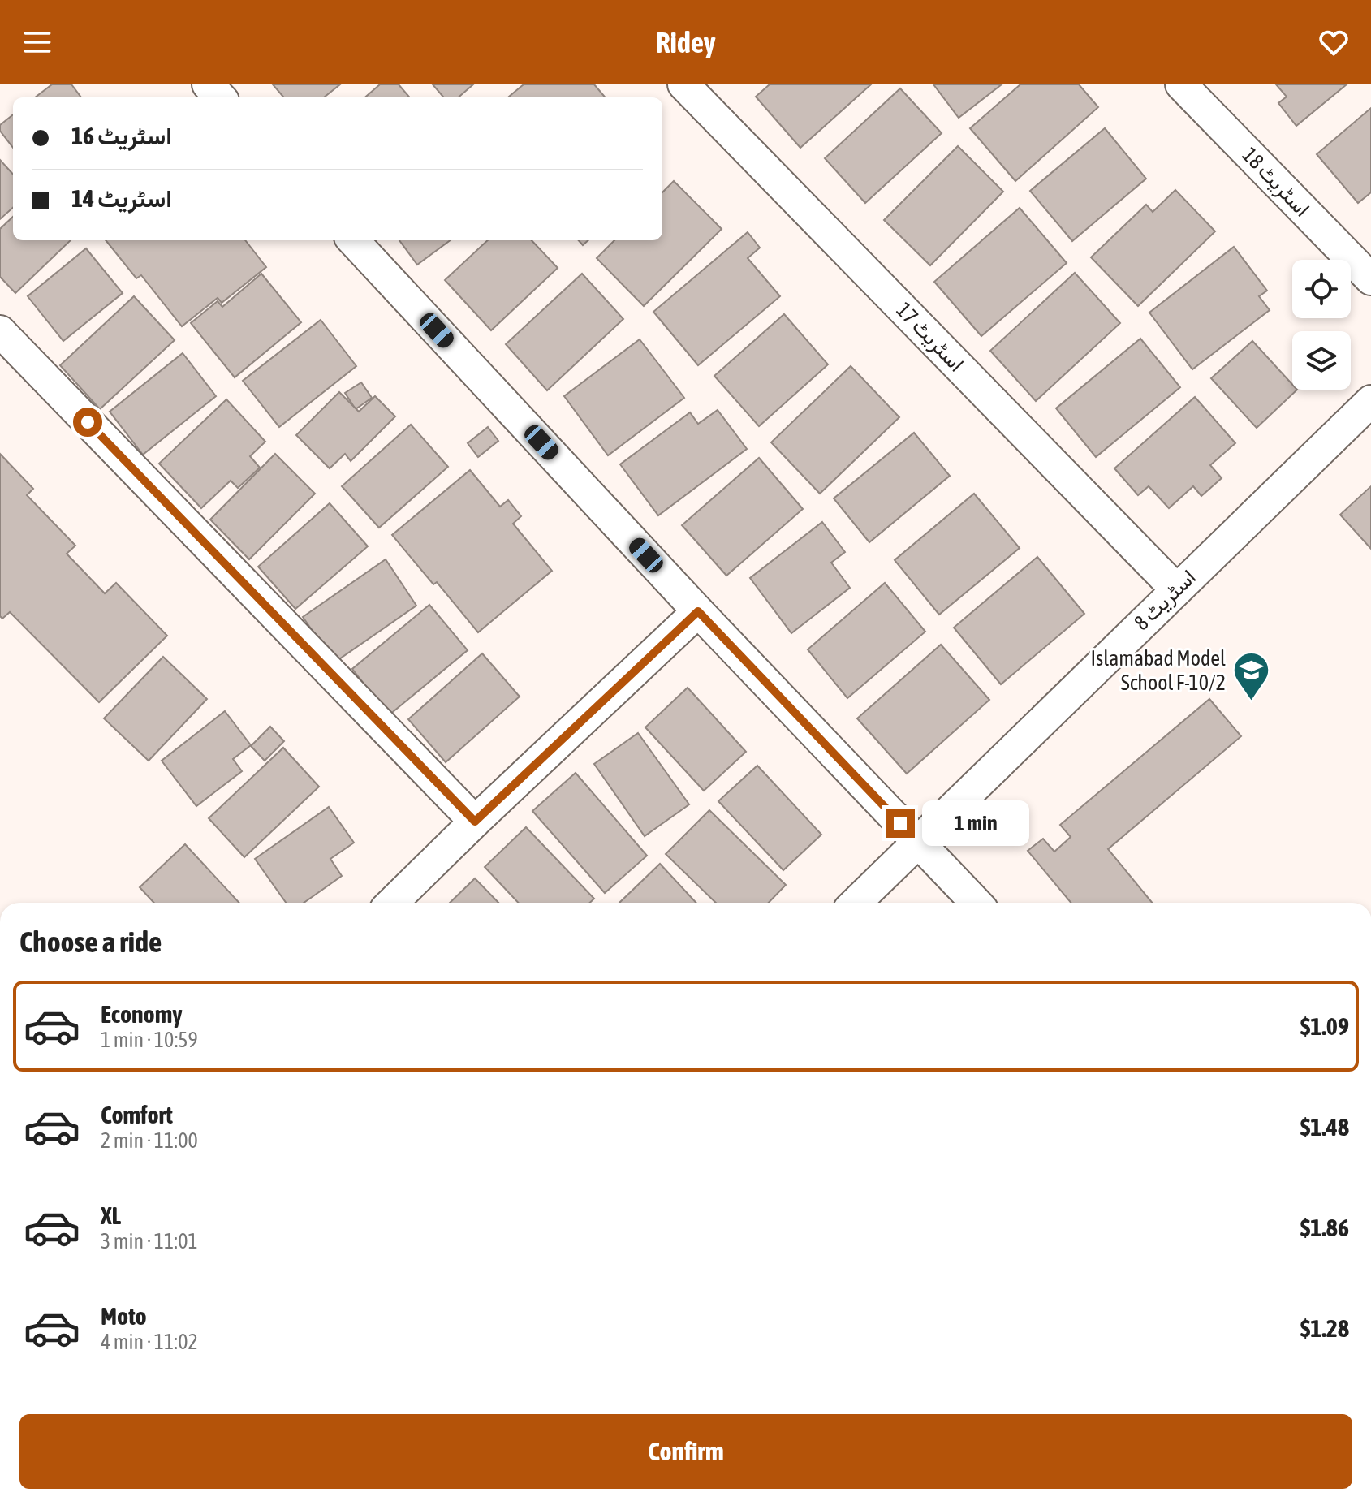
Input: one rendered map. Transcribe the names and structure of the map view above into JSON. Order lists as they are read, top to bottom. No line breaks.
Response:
{"streets":{"street":["اسٹریٹ 18","اسٹریٹ 17","اسٹریٹ 8"]},"crossings":[["اسٹریٹ 17","اسٹریٹ 8"]],"places":{"school or university":["Islamabad Model School F-10/2"]},"page":{"header":"Ridey","banner":["اسٹریٹ 16","اسٹریٹ 14"],"bubble":"1 min","heading":"Choose a ride","list":[{"name":"Economy","note":"1 min · 10:59","value":"$1.09"},{"name":"Comfort","note":"2 min · 11:00","value":"$1.48"},{"name":"XL","note":"3 min · 11:01","value":"$1.86"},{"name":"Moto","note":"4 min · 11:02","value":"$1.28"}],"buttons":"Confirm"}}
